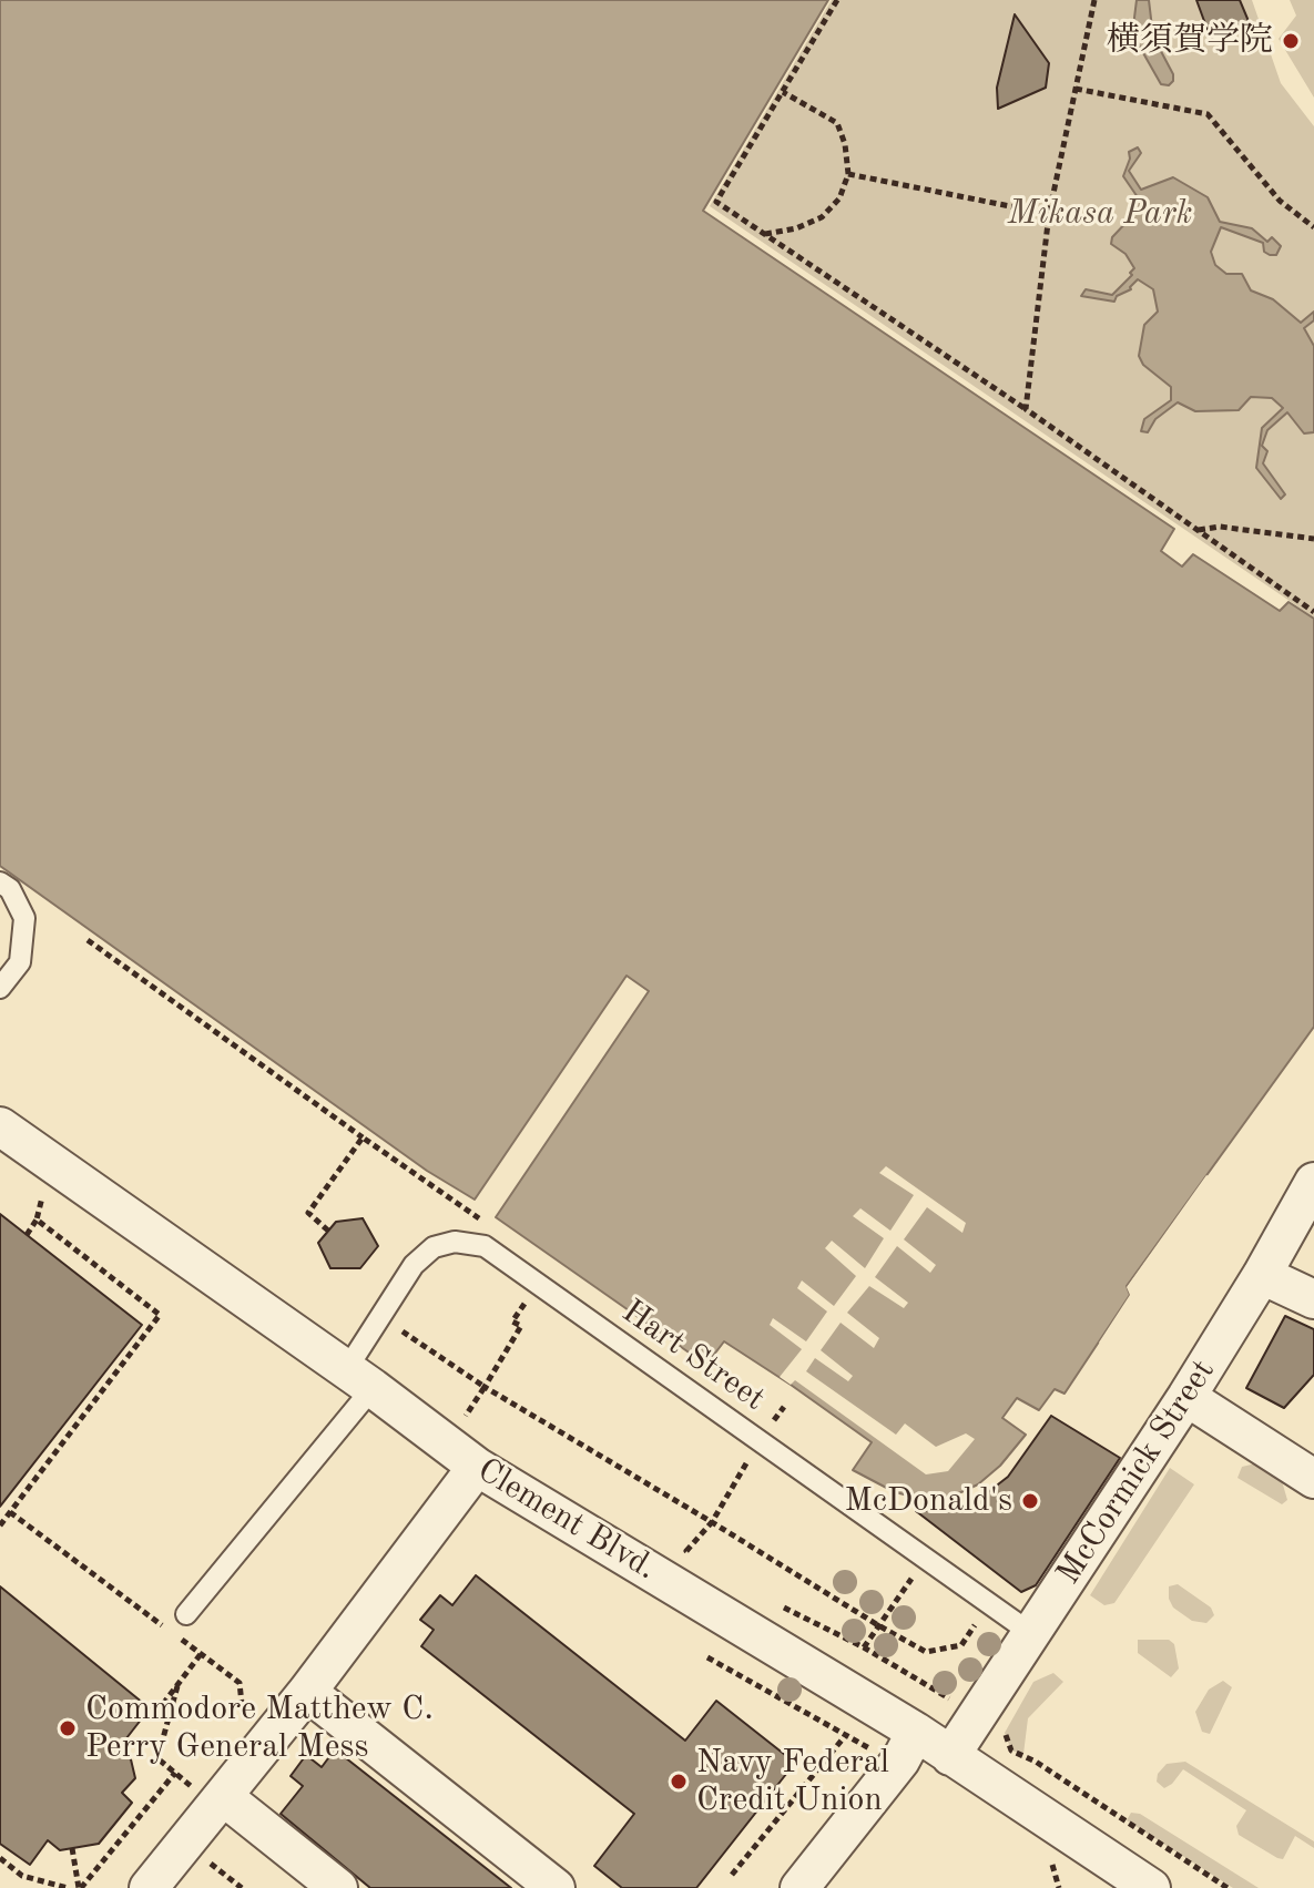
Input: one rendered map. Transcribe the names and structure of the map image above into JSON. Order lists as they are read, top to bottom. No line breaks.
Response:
{"streets":{"street":["McCormick Street","Clement Blvd."],"lane":["Hart Street"]},"crossings":[["Hart Street","McCormick Street"],["Hart Street","Clement Blvd."],["McCormick Street","Clement Blvd."]],"parks":["Mikasa Park"],"places":["横須賀学院","McDonald's","Commodore Matthew C. Perry General Mess","Navy Federal Credit Union"]}
